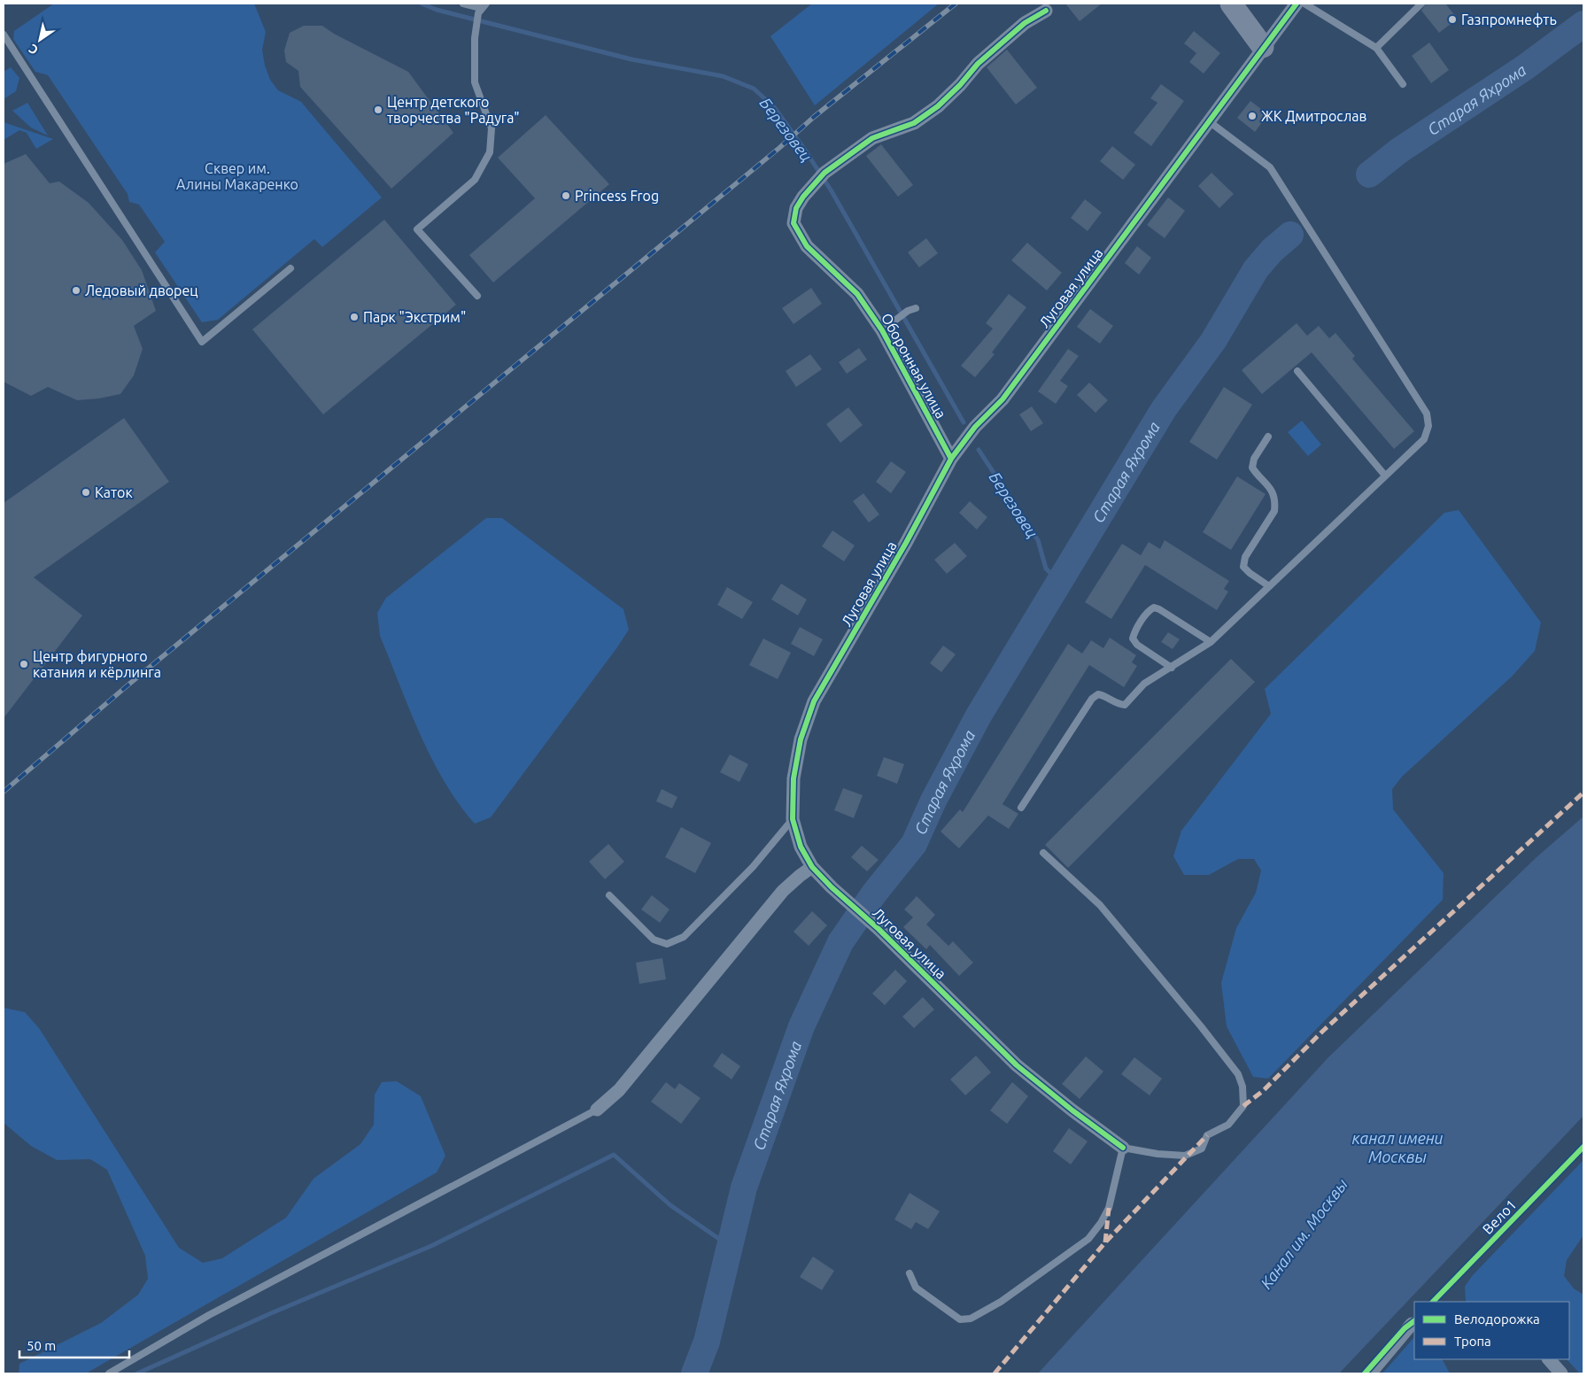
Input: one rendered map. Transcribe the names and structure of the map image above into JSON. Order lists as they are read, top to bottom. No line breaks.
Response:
{"streets":{"street":["Луговая улица","Оборонная улица"],"cycle path":["Вело1"]},"crossings":[["Луговая улица","Оборонная улица"]],"water":["Старая Яхрома","Березовец","канал имени Москвы","Канал им. Москвы"],"parks":["Сквер им. Алины Макаренко"],"places":["Газпромнефть","Центр детского творчества \"Радуга\"","ЖК Дмитрослав","Princess Frog","Ледовый дворец","Парк \"Экстрим\"","Каток","Центр фигурного катания и кёрлинга"],"legend":["Велодорожка","Тропа"],"scale_bar":"50 m","north":"bottom left"}
